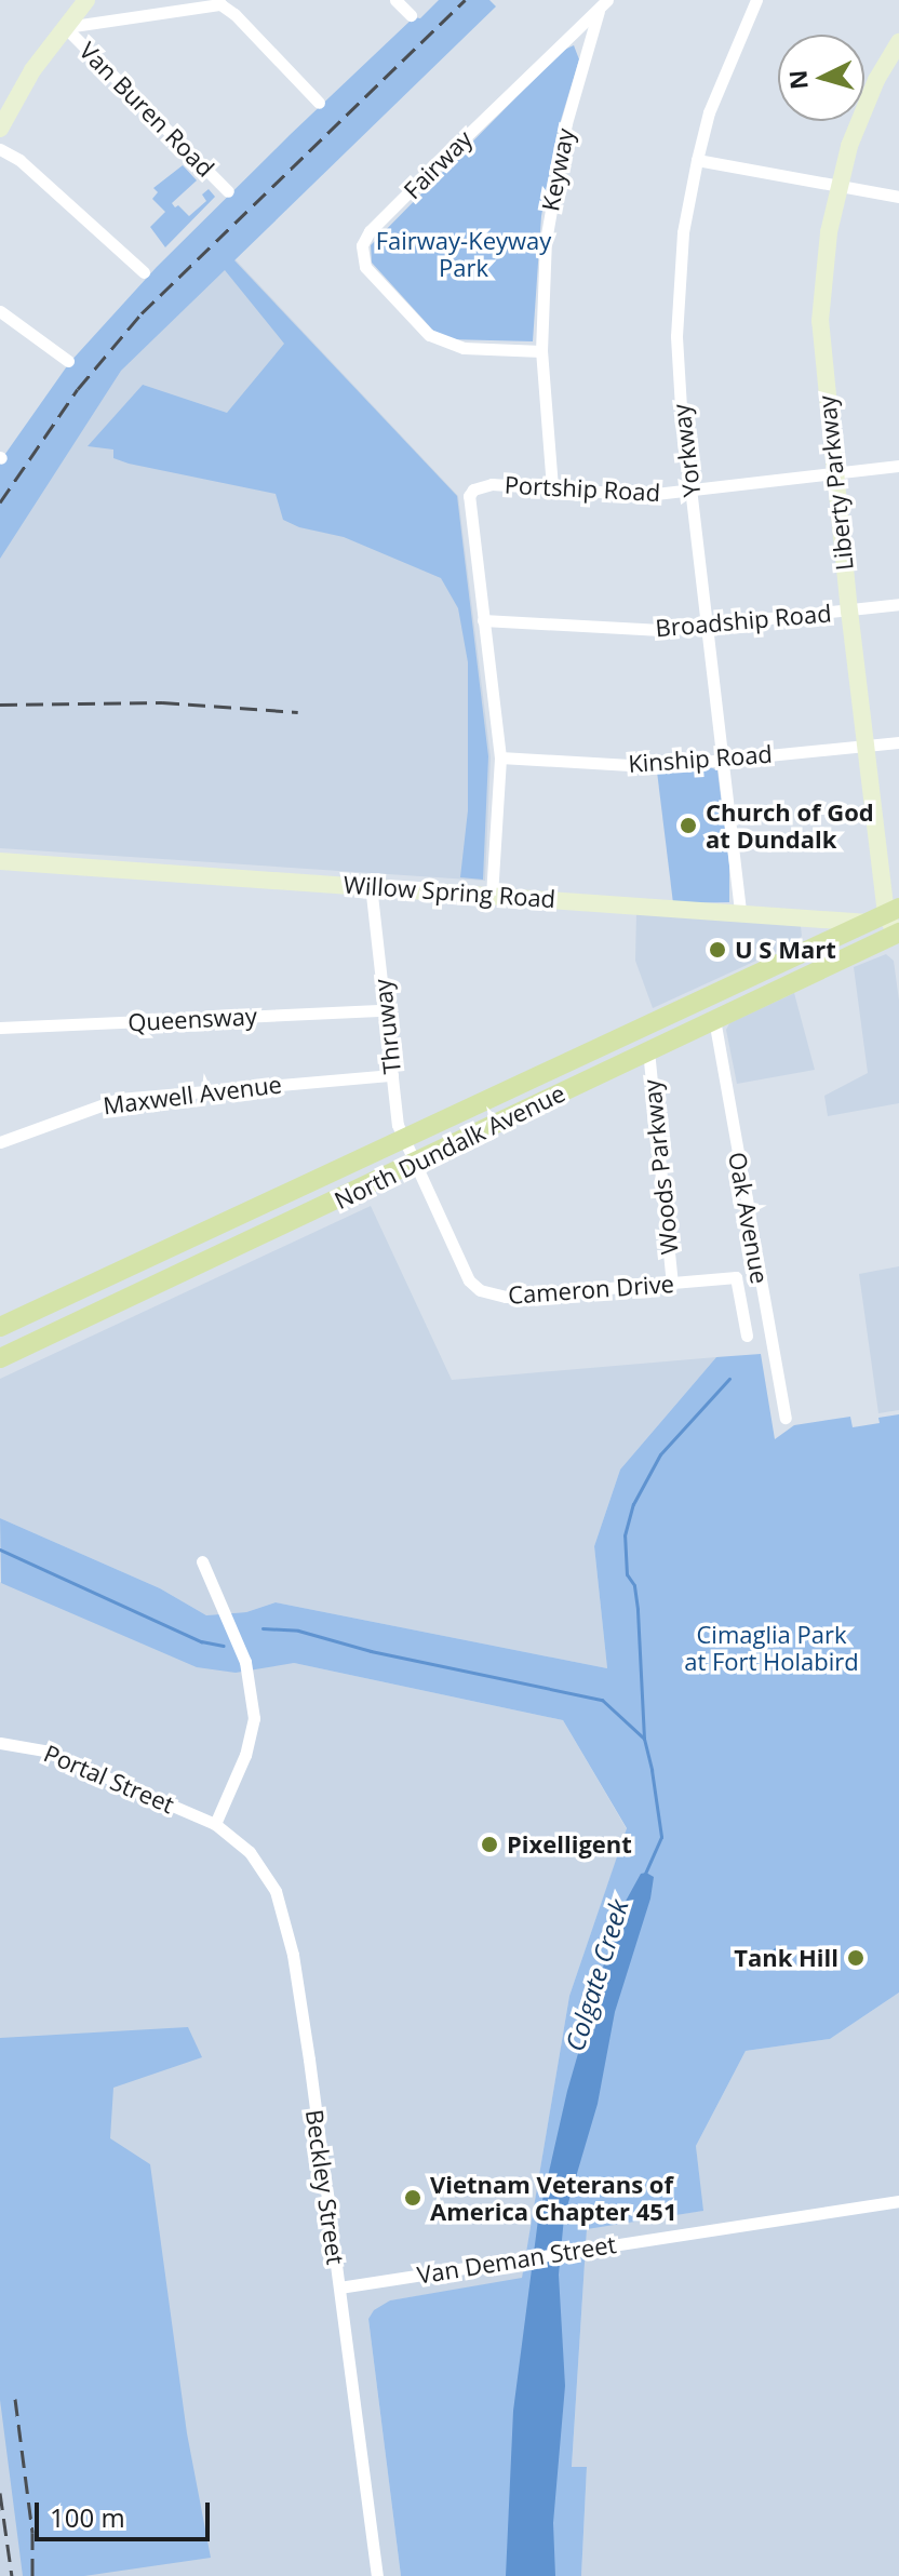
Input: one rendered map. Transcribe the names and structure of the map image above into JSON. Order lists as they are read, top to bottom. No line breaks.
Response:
{"streets":{"main road":["North Dundalk Avenue"],"street":["Van Buren Road","Fairway","Keyway","Yorkway","Liberty Parkway","Portship Road","Broadship Road","Kinship Road","Willow Spring Road","Queensway","Thruway","Maxwell Avenue","Woods Parkway","Oak Avenue","Cameron Drive","Portal Street","Beckley Street","Van Deman Street"]},"crossings":[["Fairway","Keyway"],["Keyway","Portship Road"],["Yorkway","Portship Road"],["Yorkway","Broadship Road"],["Yorkway","Kinship Road"],["Yorkway","Willow Spring Road"],["Liberty Parkway","Portship Road"],["Liberty Parkway","Broadship Road"],["Liberty Parkway","Kinship Road"],["Liberty Parkway","Willow Spring Road"],["Liberty Parkway","North Dundalk Avenue"],["Portship Road","Broadship Road"],["Willow Spring Road","Thruway"],["Willow Spring Road","North Dundalk Avenue"],["Queensway","Thruway"],["Thruway","Maxwell Avenue"],["Thruway","North Dundalk Avenue"],["Thruway","Cameron Drive"],["North Dundalk Avenue","Woods Parkway"],["North Dundalk Avenue","Oak Avenue"],["North Dundalk Avenue","Cameron Drive"],["Woods Parkway","Cameron Drive"],["Portal Street","Beckley Street"],["Beckley Street","Van Deman Street"]],"water":["Colgate Creek"],"parks":["Fairway-Keyway Park","Cimaglia Park at Fort Holabird"],"places":["Church of God at Dundalk","U S Mart","Pixelligent","Tank Hill","Vietnam Veterans of America Chapter 451"],"scale_bar":"100 m","north":"left"}
